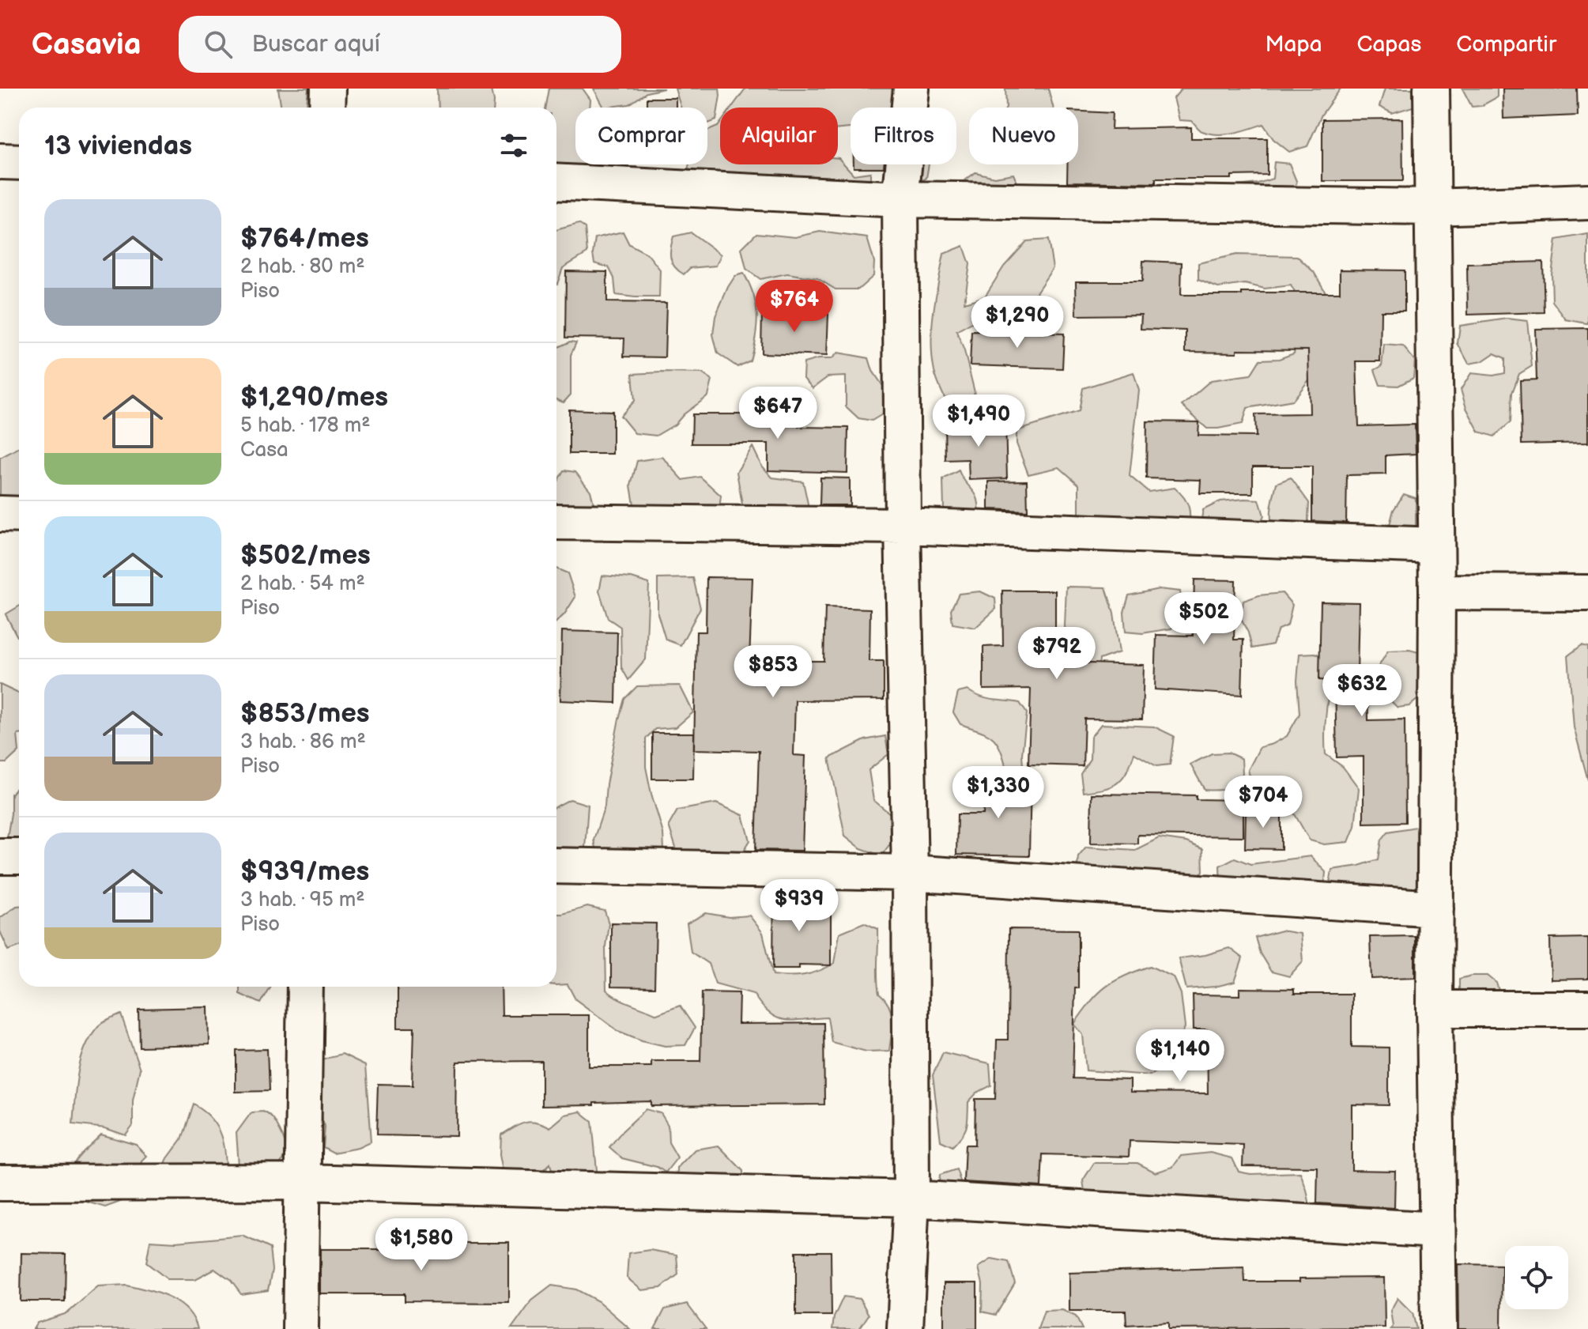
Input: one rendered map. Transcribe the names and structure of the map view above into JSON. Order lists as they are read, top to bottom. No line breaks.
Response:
{"page":{"header":"Casavia","search":"Buscar aquí","nav":["Mapa","Capas","Compartir"],"chip":["Comprar","Alquilar","Filtros","Nuevo"],"heading":"13 viviendas","list":[{"name":"$764/mes","note":"2 hab. · 80 m² · Piso"},{"name":"$1,290/mes","note":"5 hab. · 178 m² · Casa"},{"name":"$502/mes","note":"2 hab. · 54 m² · Piso"},{"name":"$853/mes","note":"3 hab. · 86 m² · Piso"},{"name":"$939/mes","note":"3 hab. · 95 m² · Piso"}],"price":["$764","$1,290","$647","$1,490","$502","$792","$853","$632","$1,330","$704","$939","$1,140","$1,580"]}}
